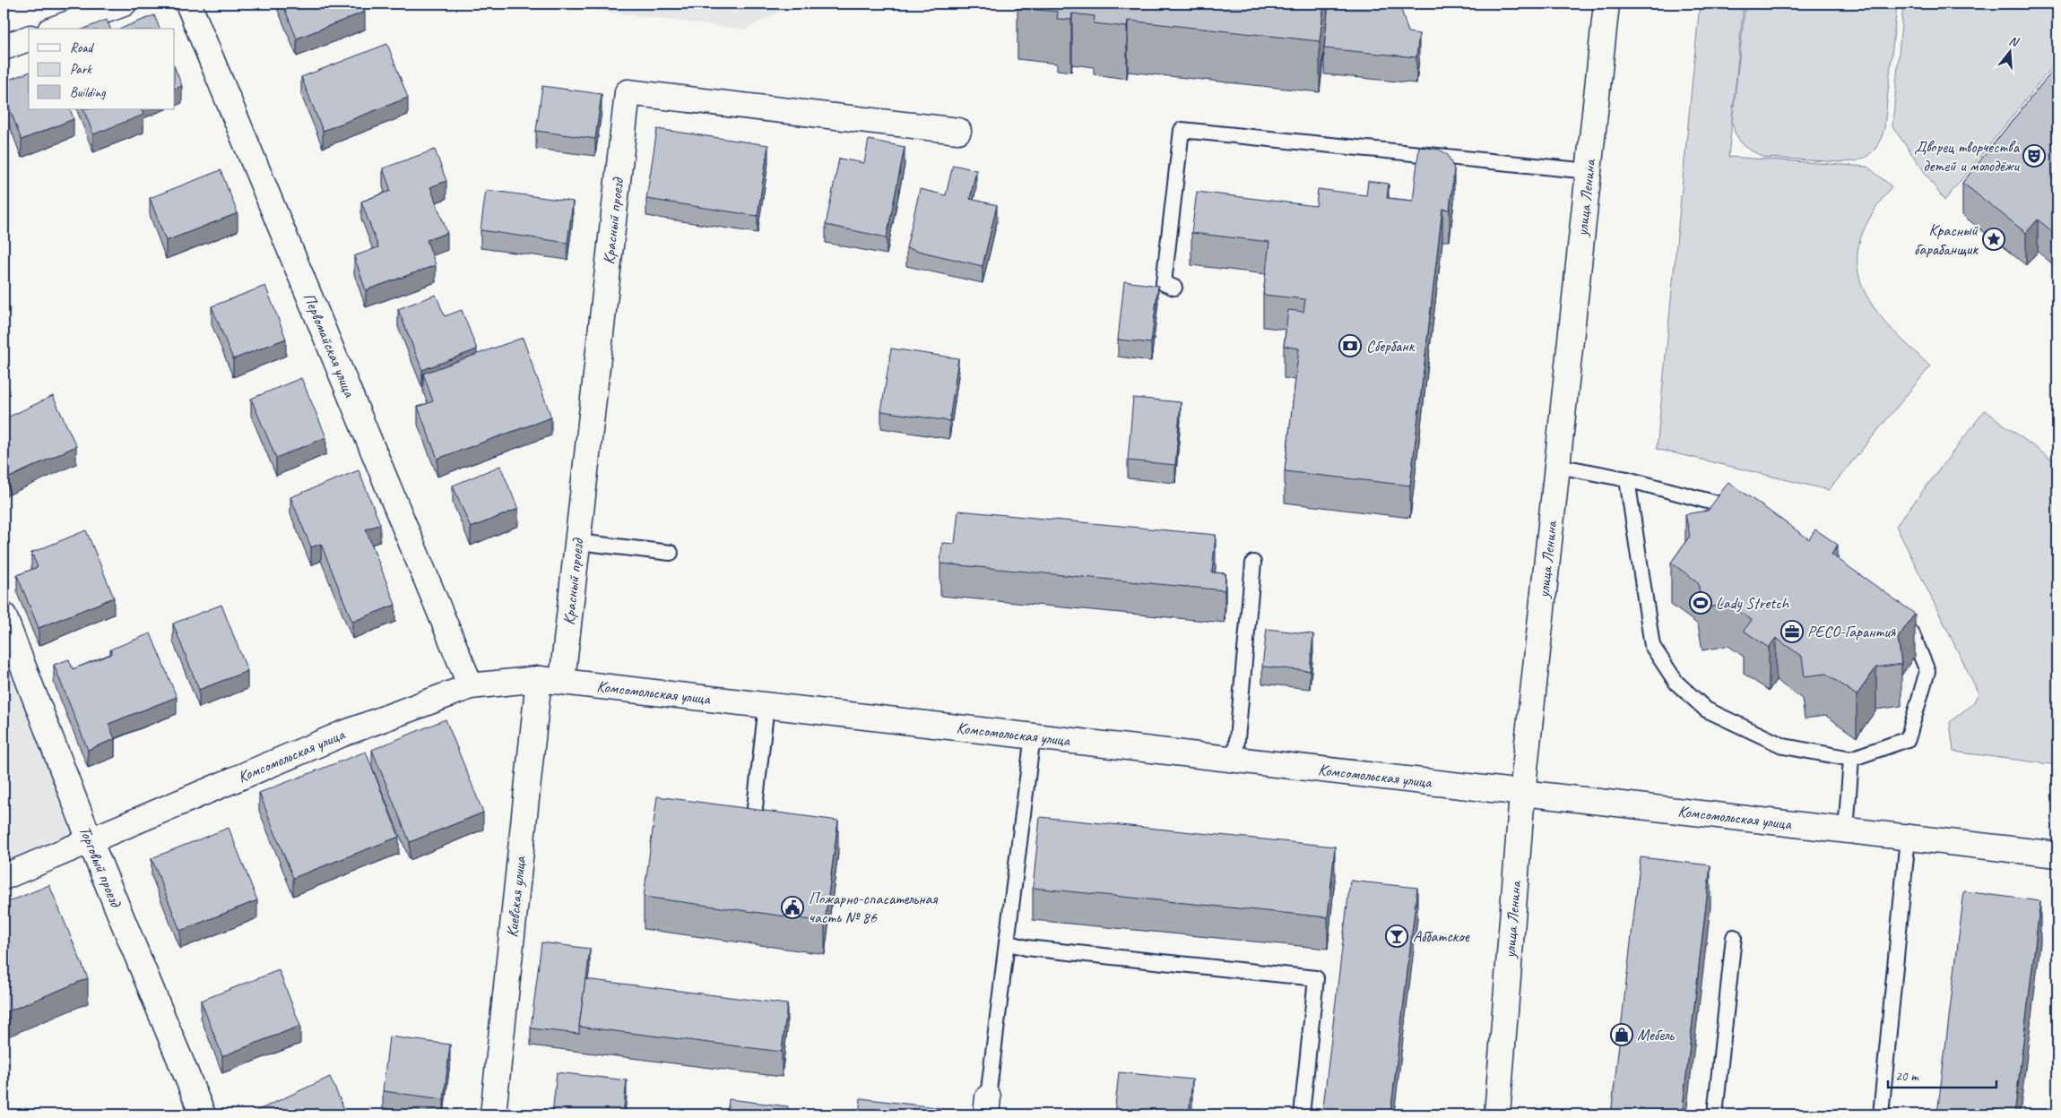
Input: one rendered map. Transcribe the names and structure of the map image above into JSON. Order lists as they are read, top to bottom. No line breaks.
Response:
{"streets":{"main road":["улица Ленина","Красный проезд","Первомайская улица","Комсомольская улица","Торговый проезд","Киевская улица"]},"crossings":[["улица Ленина","Комсомольская улица"],["Красный проезд","Комсомольская улица"],["Первомайская улица","Комсомольская улица"],["Комсомольская улица","Торговый проезд"],["Комсомольская улица","Киевская улица"]],"places":{"theatre":["Дворец творчества детей и молодёжи"],"place":["Красный барабанщик"],"bank":["Сбербанк"],"sports":["Lady Stretch"],"office":["РЕСО-Гарантия"],"public building":["Пожарно-спасательная часть № 86"],"bar":["Аббатское"],"shop":["Мебель"]},"legend":["Road","Park","Building"],"scale_bar":"20 m","north":"top"}
